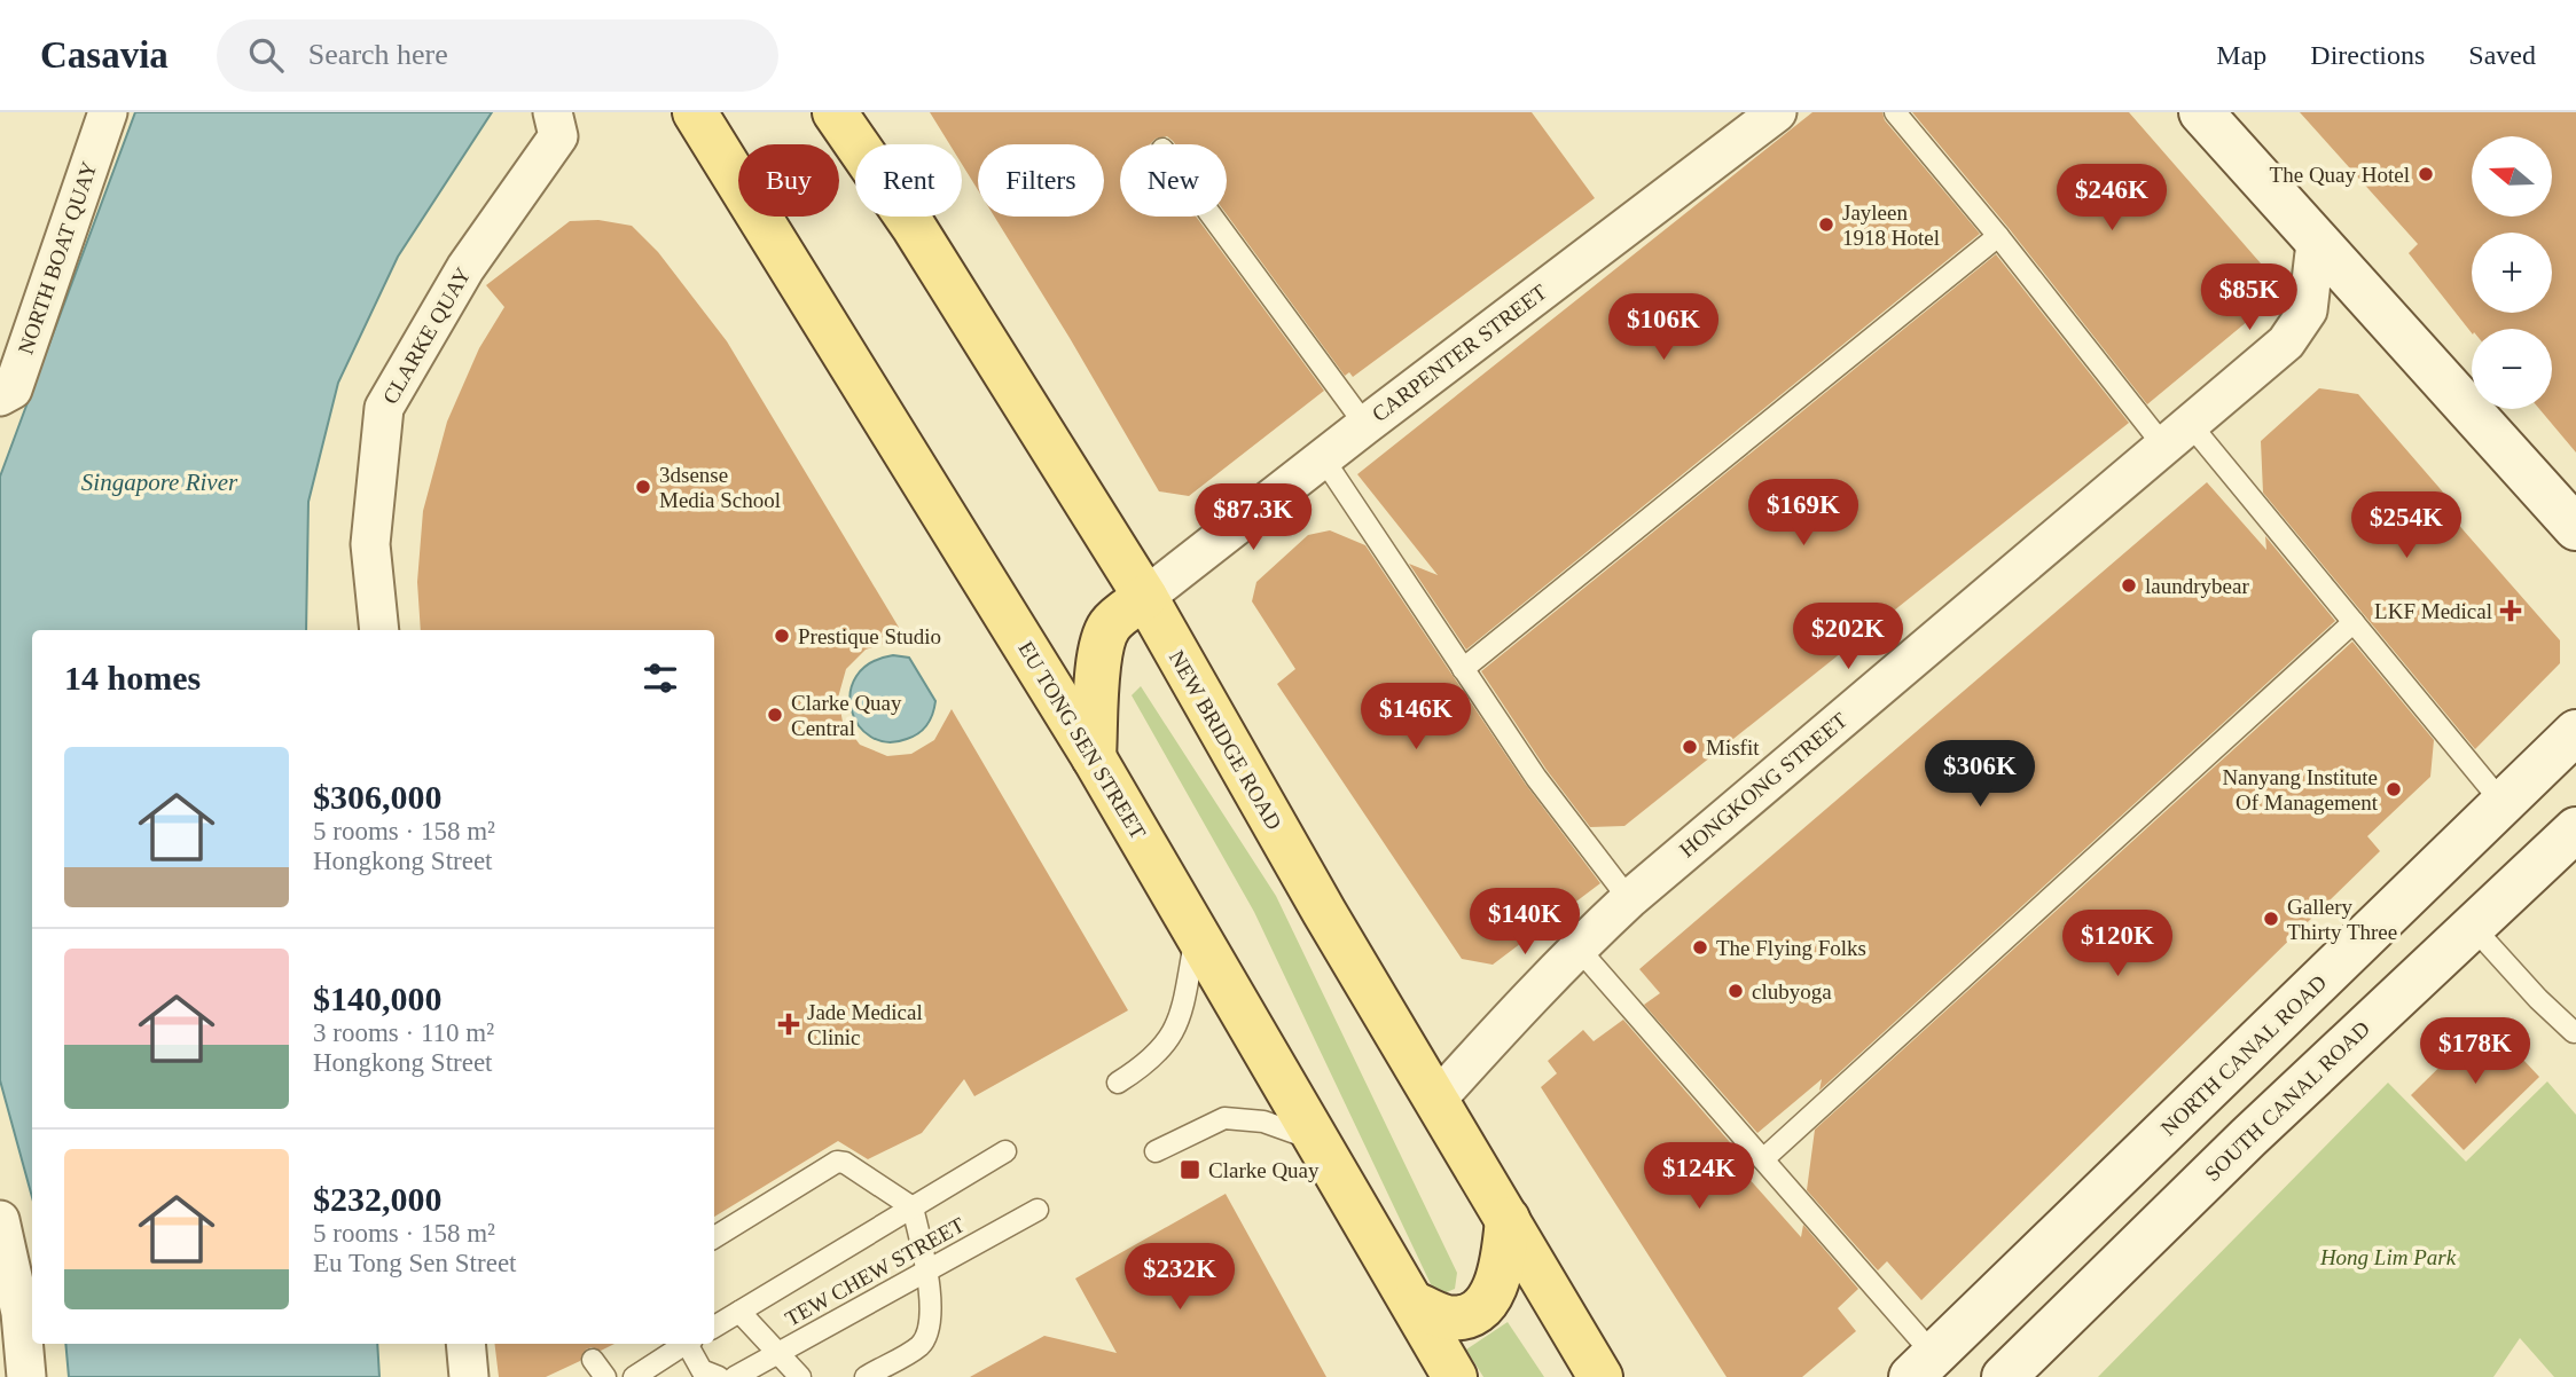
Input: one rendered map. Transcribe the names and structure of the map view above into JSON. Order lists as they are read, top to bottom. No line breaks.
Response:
{"streets":{"main road":["EU TONG SEN STREET","NEW BRIDGE ROAD"],"street":["NORTH BOAT QUAY","CLARKE QUAY","CARPENTER STREET","HONGKONG STREET","NORTH CANAL ROAD","SOUTH CANAL ROAD"],"lane":["TEW CHEW STREET"]},"crossings":[["CARPENTER STREET","NEW BRIDGE ROAD"],["NEW BRIDGE ROAD","HONGKONG STREET"]],"water":["Singapore River"],"parks":["Hong Lim Park"],"places":{"other":["The Quay Hotel","Jayleen 1918 Hotel","3dsense Media School","laundrybear","Prestique Studio","Clarke Quay Central","Misfit","Nanyang Institute Of Management","Gallery Thirty Three","The Flying Folks","clubyoga"],"health":["LKF Medical","Jade Medical Clinic"],"transit":["Clarke Quay"]},"north":"left","page":{"header":"Casavia","search":"Search here","nav":["Map","Directions","Saved"],"map_buttons":["+","−"],"chip":["Buy","Rent","Filters","New"],"price":["$246K","$85K","$106K","$169K","$87.3K","$254K","$202K","$146K","$306K","$140K","$120K","$178K","$124K","$232K"],"heading":"14 homes","list":[{"name":"$306,000","note":"5 rooms · 158 m² · Hongkong Street"},{"name":"$140,000","note":"3 rooms · 110 m² · Hongkong Street"},{"name":"$232,000","note":"5 rooms · 158 m² · Eu Tong Sen Street"}]}}
